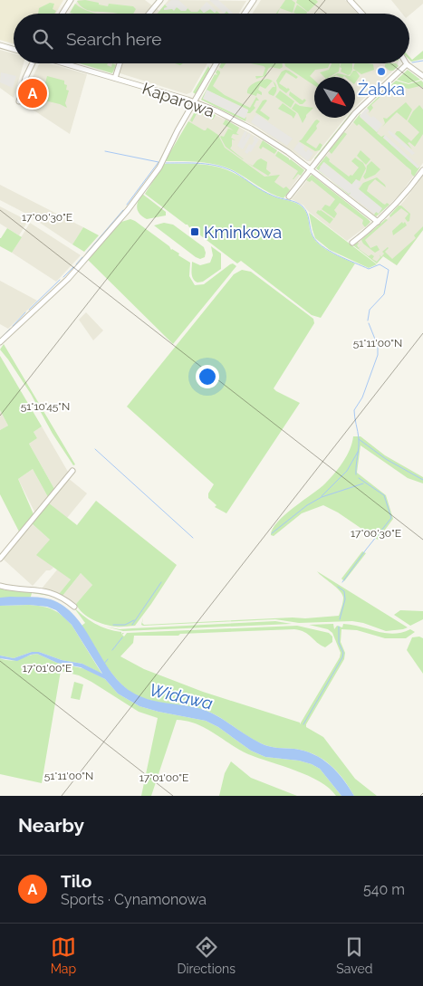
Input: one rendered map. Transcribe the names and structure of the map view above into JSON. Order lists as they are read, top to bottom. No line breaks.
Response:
{"streets":{"street":["Kaparowa"]},"water":["Widawa"],"places":{"other":["Żabka"],"transit":["Kminkowa"]},"north":"bottom right","page":{"search":"Search here","pins":"A","heading":"Nearby","list":[{"mark":"A","name":"Tilo","note":"Sports · Cynamonowa","value":"540 m"}],"nav":["Map","Directions","Saved"]},"coordinates":["17°00'30\"E","51°11'00\"N","51°10'45\"N","17°01'00\"E"]}
